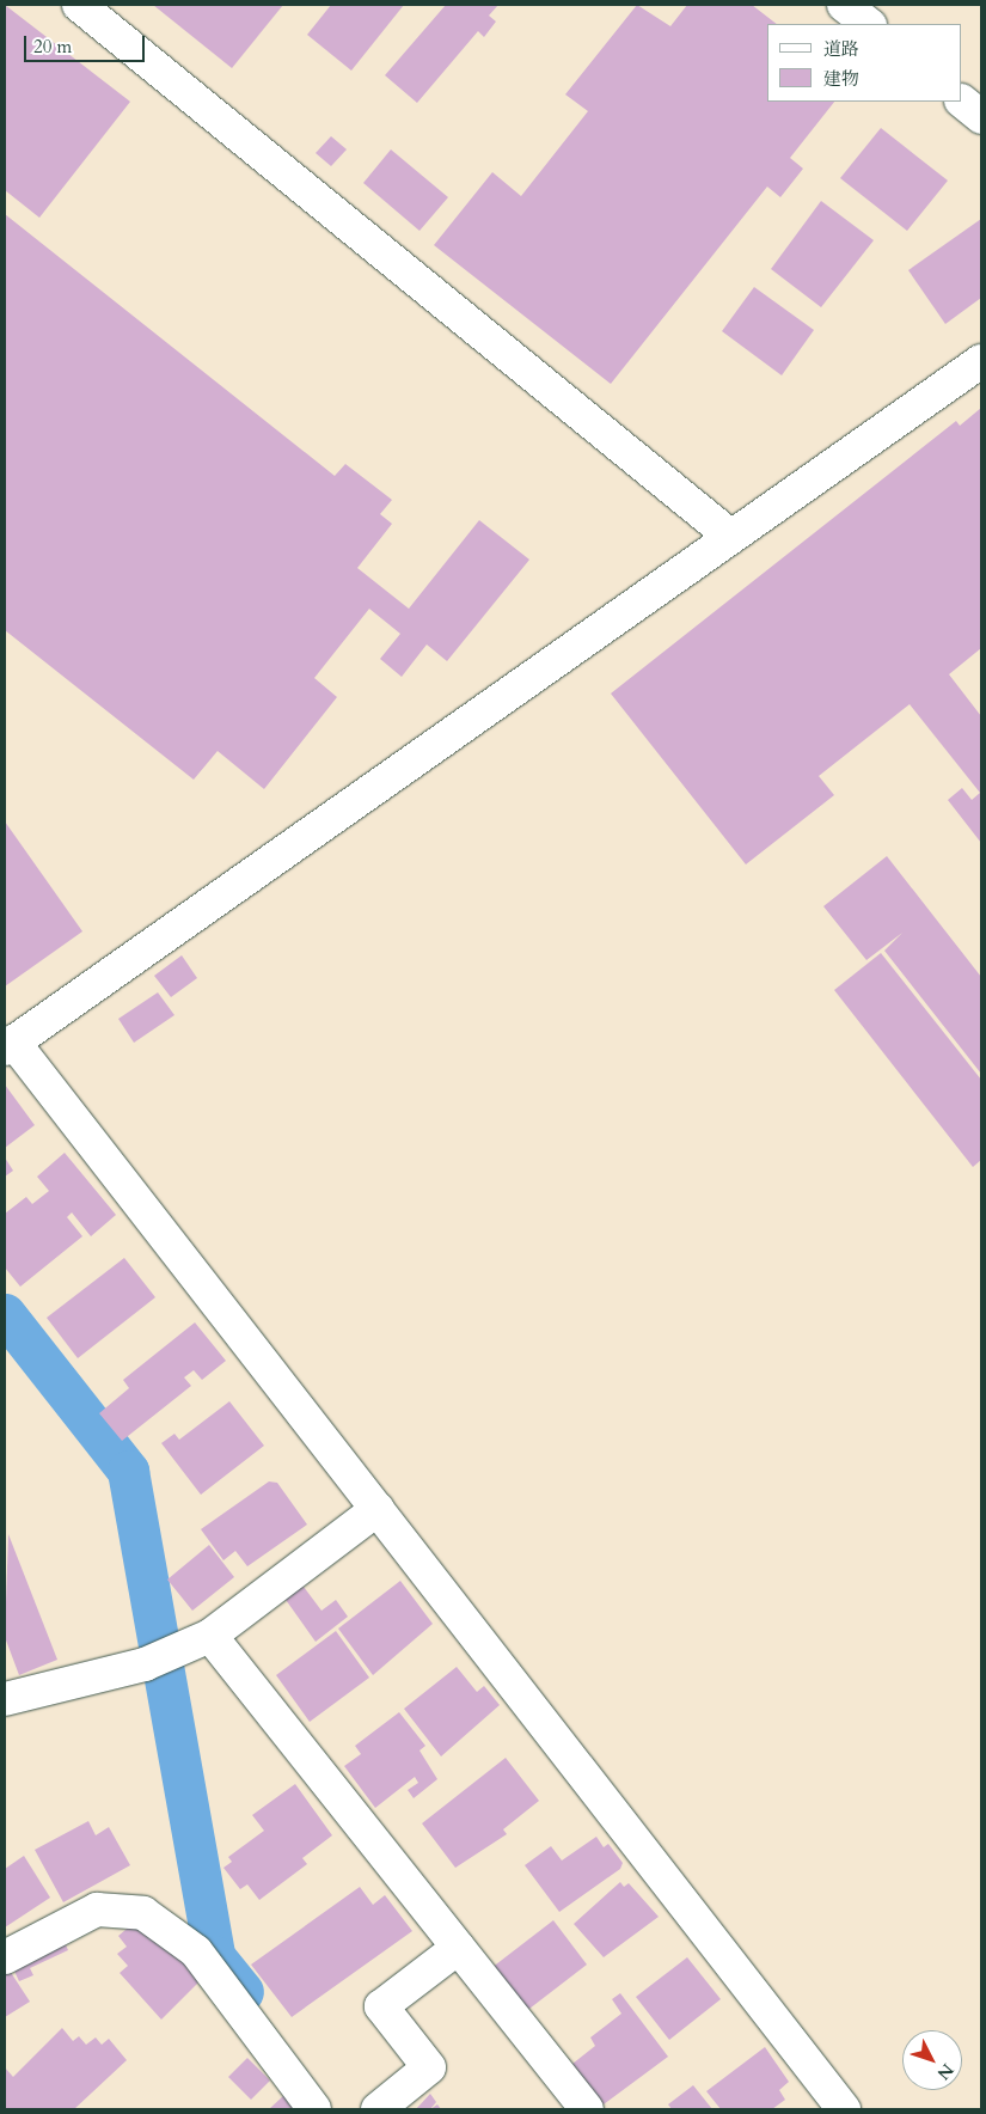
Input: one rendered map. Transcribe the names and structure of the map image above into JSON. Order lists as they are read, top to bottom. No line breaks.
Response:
{"legend":["道路","建物"],"scale_bar":"20 m","north":"bottom right"}
